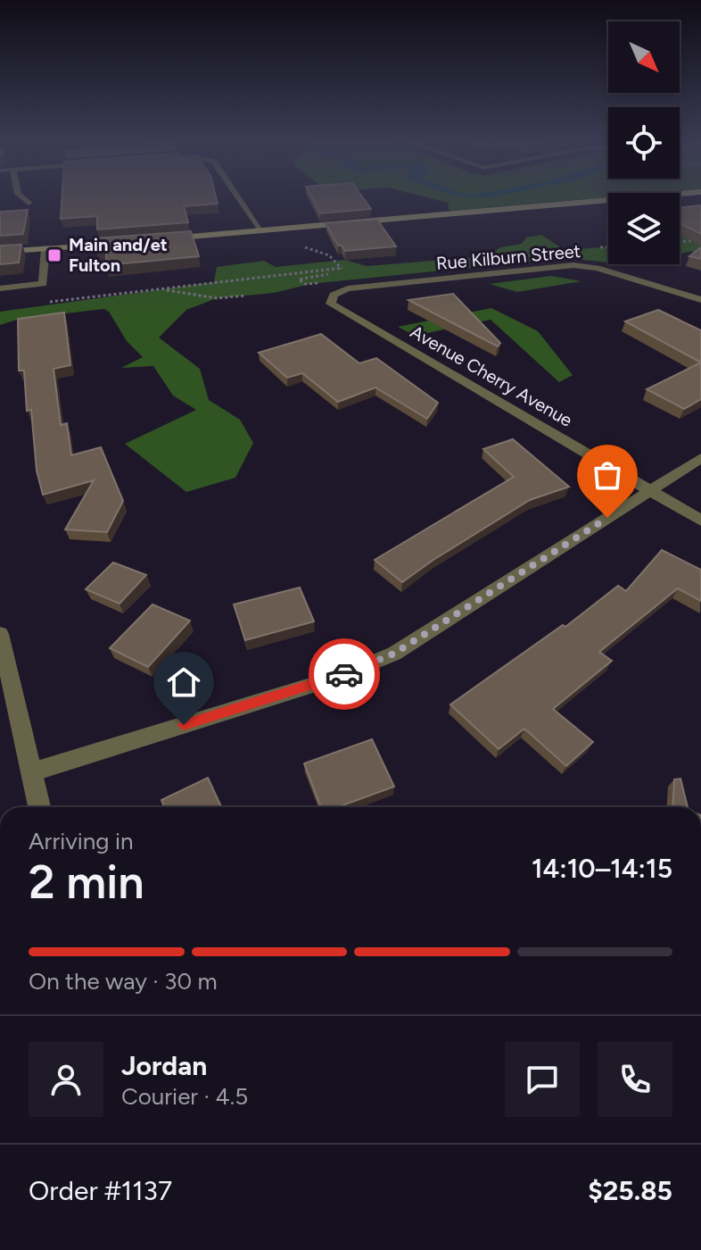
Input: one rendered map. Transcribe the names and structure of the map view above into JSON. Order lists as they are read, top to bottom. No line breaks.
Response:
{"streets":{"street":["Rue Kilburn Street","Avenue Cherry Avenue"]},"crossings":[["Rue Kilburn Street","Avenue Cherry Avenue"]],"places":{"transit":["Main and/et Fulton"]},"north":"bottom right","page":{"heading":["2 min","Arriving in","14:10–14:15"],"panel":["Jordan","Courier · 4.5","Order #1137","$25.85"],"bar":"On the way · 30 m"}}
